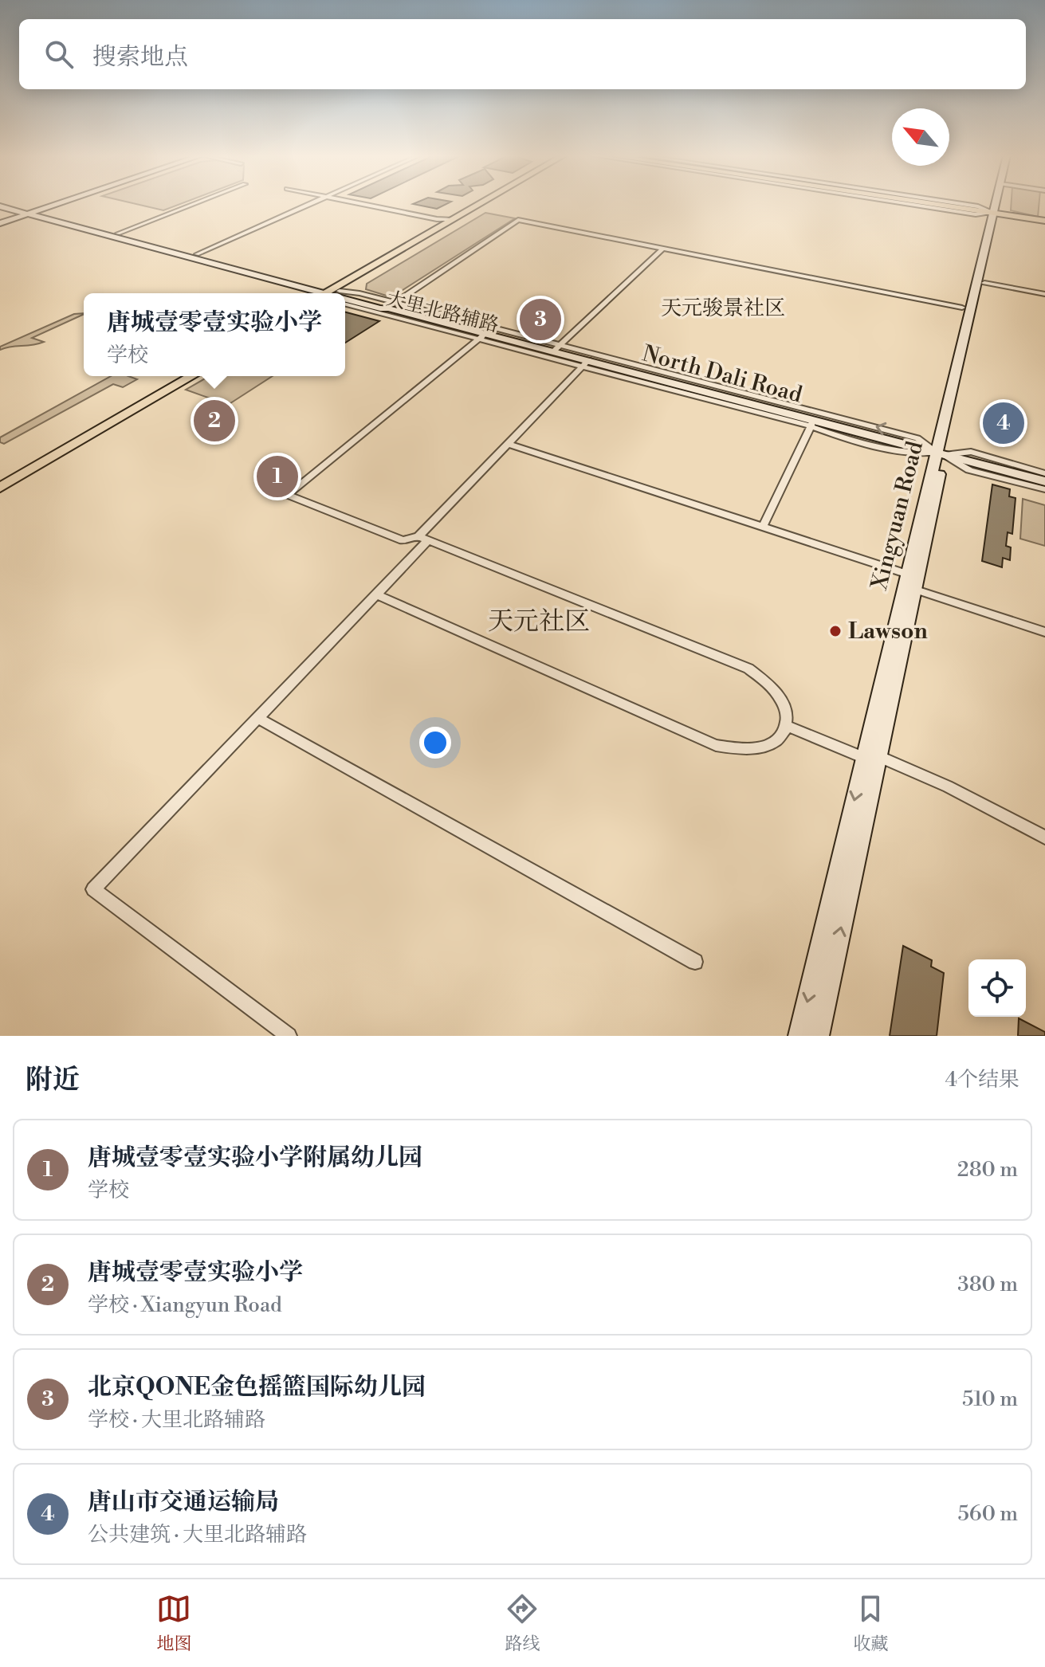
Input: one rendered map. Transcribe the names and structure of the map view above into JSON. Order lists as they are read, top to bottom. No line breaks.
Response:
{"streets":{"main road":["North Dali Road","Xingyuan Road"],"street":["大里北路辅路"]},"crossings":[["大里北路辅路","North Dali Road"],["大里北路辅路","Xingyuan Road"],["North Dali Road","Xingyuan Road"]],"one_way":["大里北路辅路"],"districts":["天元骏景社区","天元社区"],"places":["Lawson"],"north":"top left","page":{"search":"搜索地点","popup":["唐城壹零壹实验小学","学校"],"pins":["3","2","4","1"],"heading":["附近","4个结果"],"list":[{"mark":"1","name":"唐城壹零壹实验小学附属幼儿园","note":"学校","value":"280 m"},{"mark":"2","name":"唐城壹零壹实验小学","note":"学校 · Xiangyun Road","value":"380 m"},{"mark":"3","name":"北京QONE金色摇篮国际幼儿园","note":"学校 · 大里北路辅路","value":"510 m"},{"mark":"4","name":"唐山市交通运输局","note":"公共建筑 · 大里北路辅路","value":"560 m"}],"nav":["地图","路线","收藏"]}}
